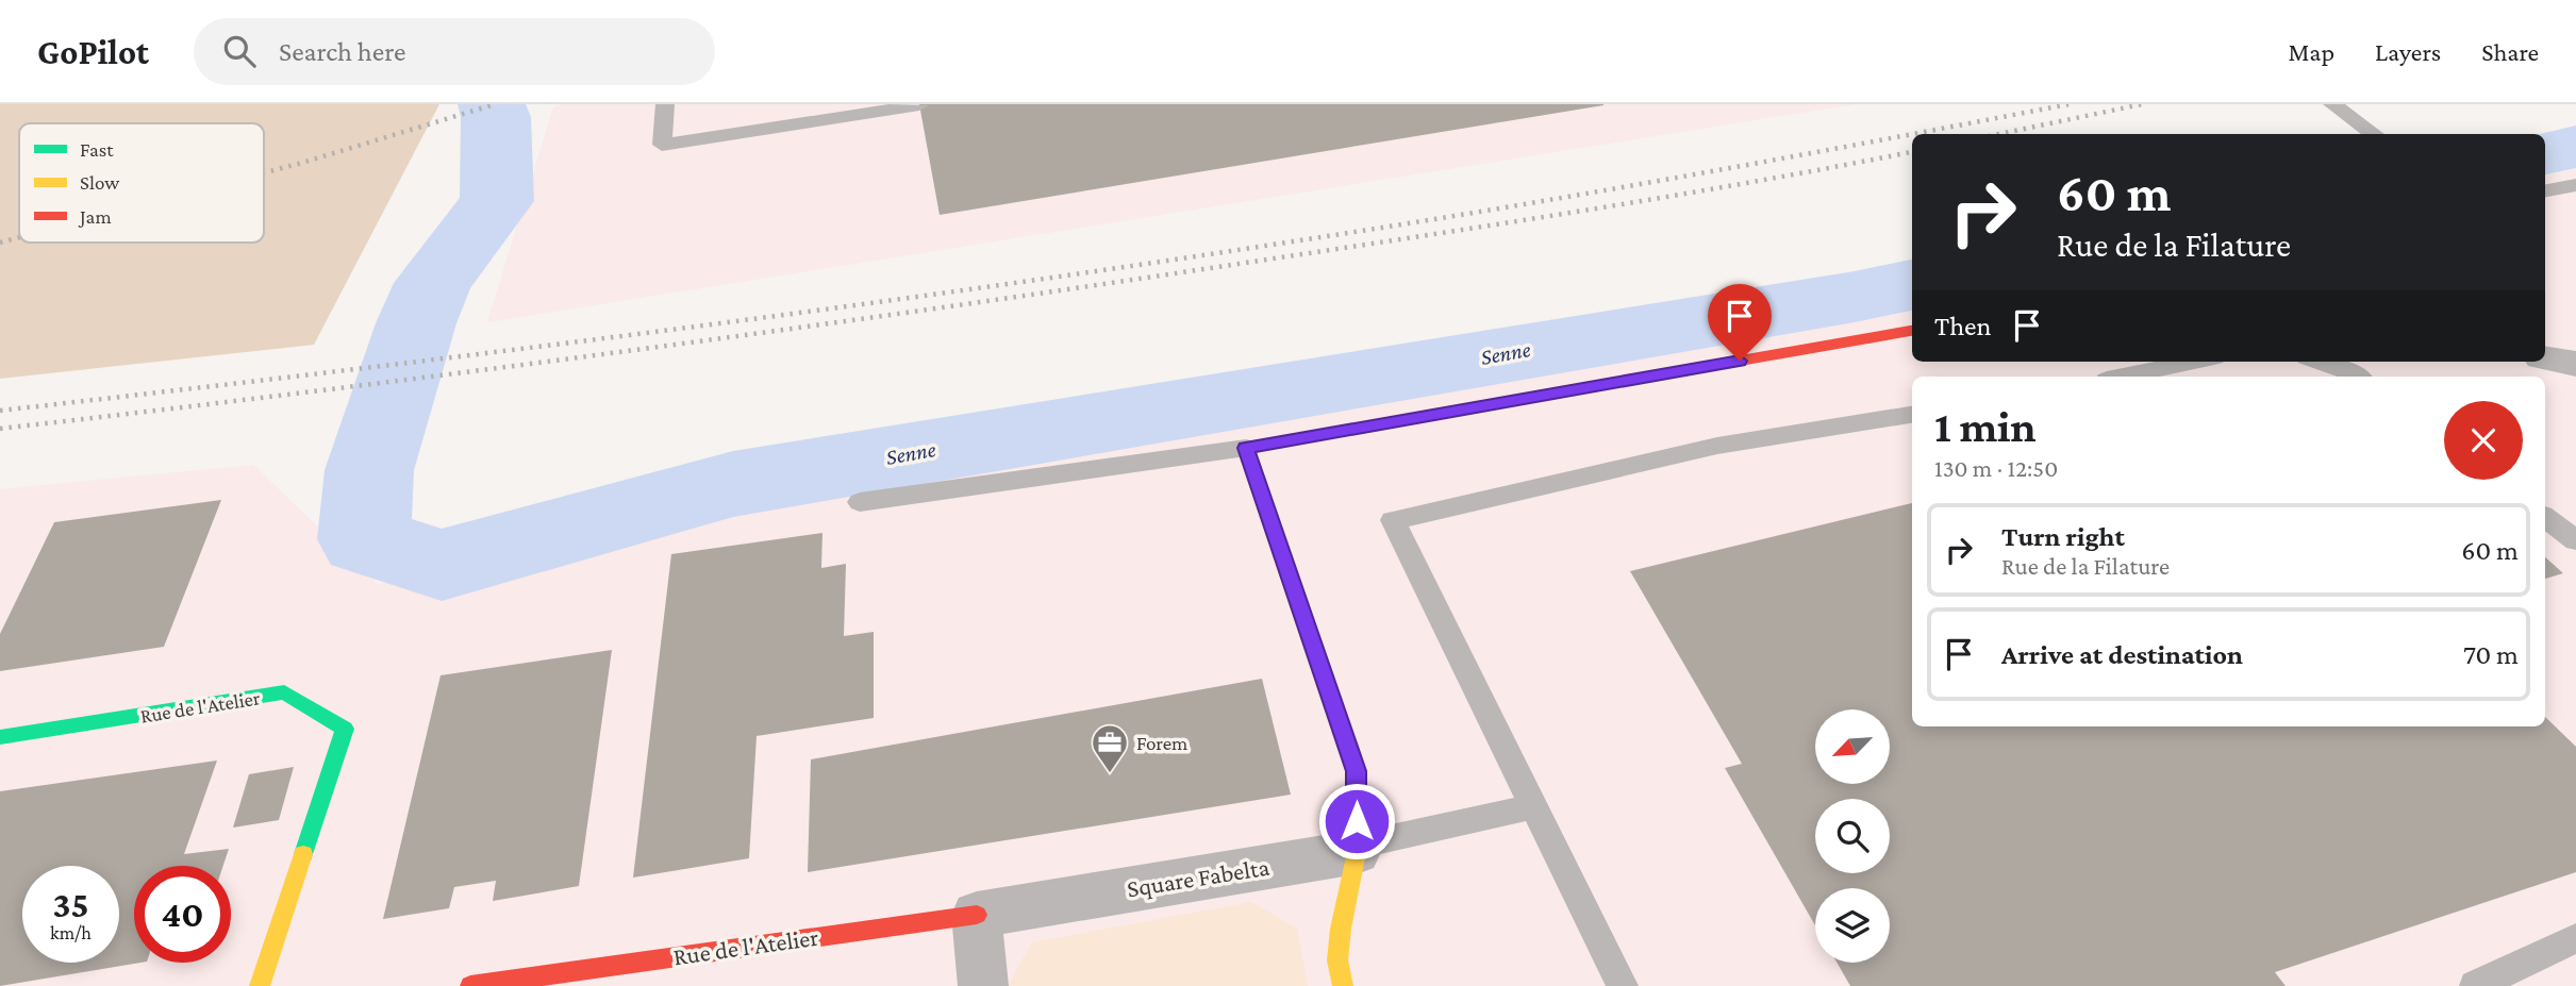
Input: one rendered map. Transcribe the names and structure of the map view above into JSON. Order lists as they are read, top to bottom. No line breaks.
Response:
{"streets":{"street":["Rue de l'Atelier","Square Fabelta"]},"crossings":[["Rue de l'Atelier","Square Fabelta"]],"water":["Senne"],"places":{"office":["Forem"]},"legend":["Fast","Slow","Jam"],"north":"bottom left","page":{"header":"GoPilot","search":"Search here","nav":["Map","Layers","Share"],"turn":["60 m","Rue de la Filature"],"then":"Then","heading":["1 min","130 m · 12:50"],"list":[{"name":"Turn right","note":"Rue de la Filature","value":"60 m"},{"name":"Arrive at destination","value":"70 m"}],"speed":"35 km/h","limit":"40"}}
